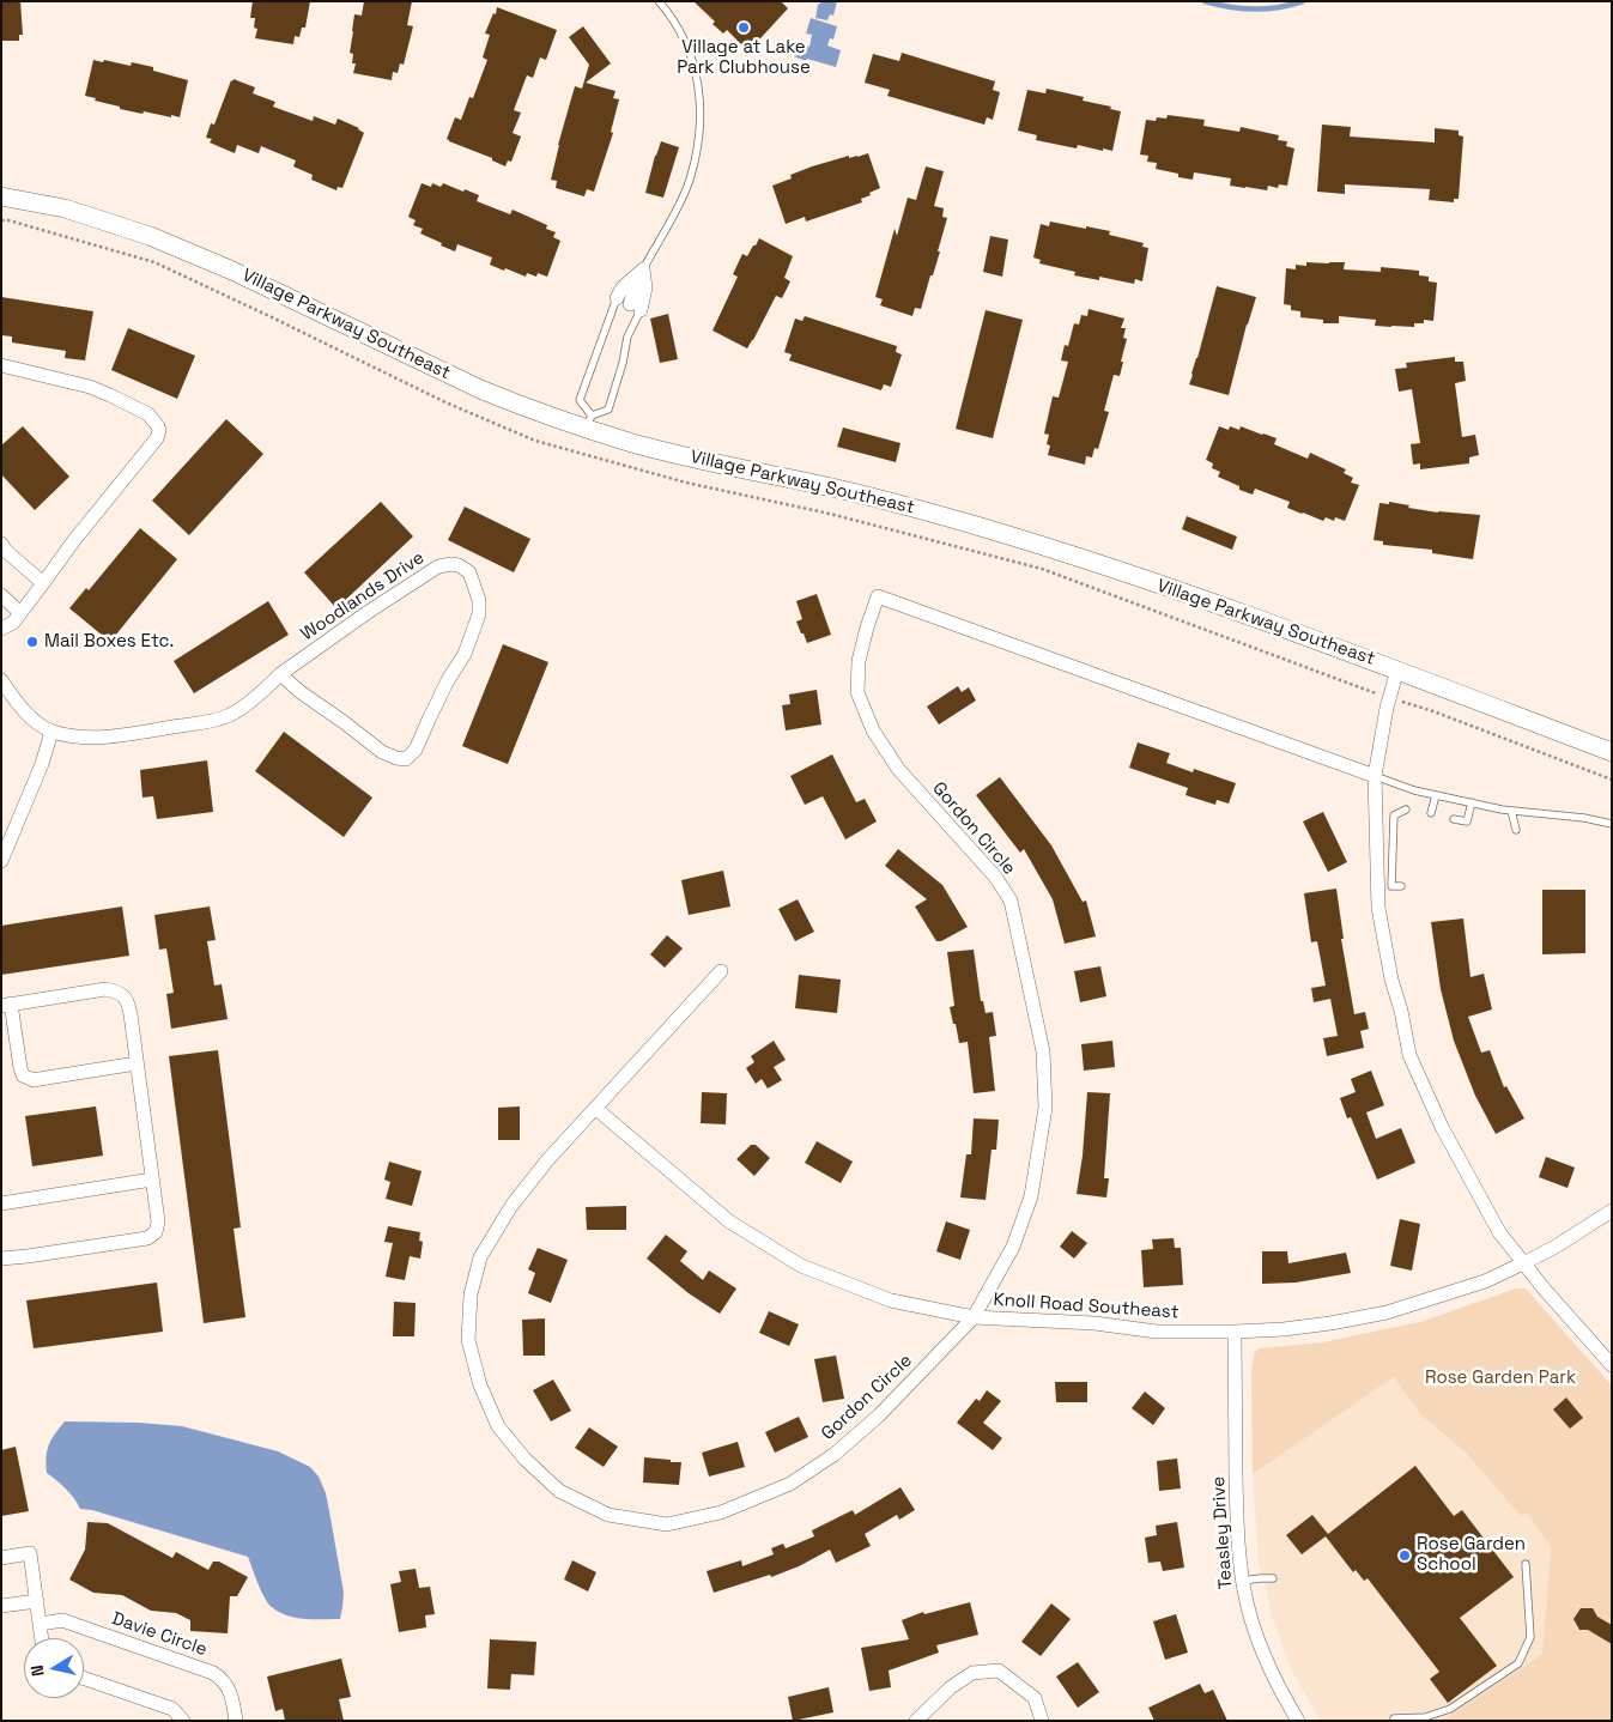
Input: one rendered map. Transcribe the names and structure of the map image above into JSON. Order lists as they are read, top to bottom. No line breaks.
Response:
{"streets":{"street":["Village Parkway Southeast","Woodlands Drive","Gordon Circle","Knoll Road Southeast","Teasley Drive","Davie Circle"]},"crossings":[["Gordon Circle","Knoll Road Southeast"],["Knoll Road Southeast","Teasley Drive"]],"parks":["Rose Garden Park"],"places":["Village at Lake Park Clubhouse","Mail Boxes Etc.","Rose Garden School"],"north":"left"}
